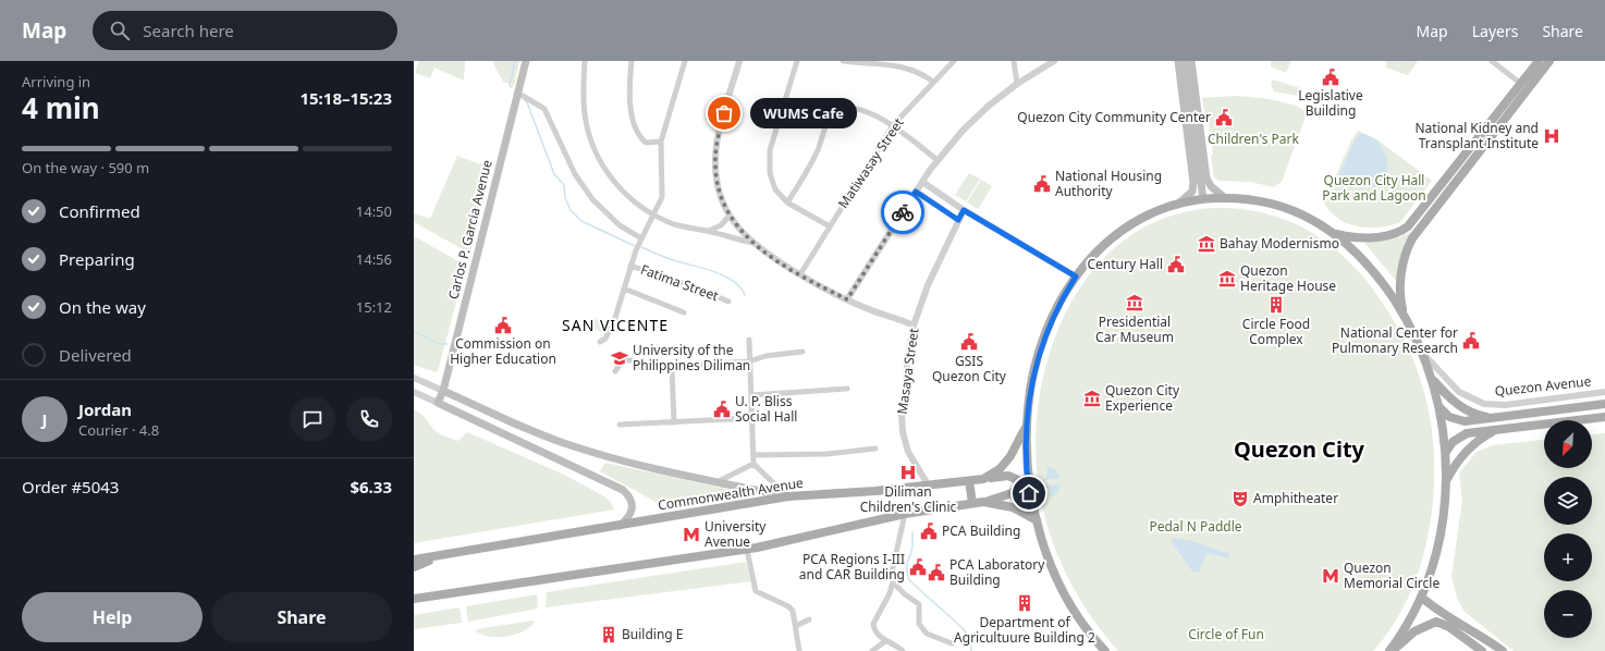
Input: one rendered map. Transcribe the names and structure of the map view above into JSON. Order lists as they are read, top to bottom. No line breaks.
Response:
{"streets":{"main road":["Carlos P. Garcia Avenue","Quezon Avenue","Commonwealth Avenue"],"street":["Matiwasay Street","Fatima Street","Masaya Street"]},"crossings":[["Masaya Street","Commonwealth Avenue"]],"districts":["SAN VICENTE","Quezon City"],"parks":["Children's Park","Quezon City Hall Park and Lagoon","Pedal N Paddle","Circle of Fun"],"places":{"public building":["Legislative Building","Quezon City Community Center","National Housing Authority","Century Hall","Commission on Higher Education","National Center for Pulmonary Research","GSIS Quezon City","U. P. Bliss Social Hall","PCA Building","PCA Regions I-III and CAR Building","PCA Laboratory Building"],"other":["WUMS Cafe"],"hospital":["National Kidney and Transplant Institute","Diliman Children's Clinic"],"museum":["Bahay Modernismo","Quezon Heritage House","Presidential Car Museum","Quezon City Experience"],"building":["Circle Food Complex","Department of Agricultuure Building 2","Building E"],"school or university":["University of the Philippines Diliman"],"theatre":["Amphitheater"],"metro station":["University Avenue","Quezon Memorial Circle"]},"north":"bottom left","page":{"header":"Map","search":"Search here","nav":["Map","Layers","Share"],"heading":["4 min","Arriving in","15:18–15:23"],"panel":["Jordan","Courier · 4.8","Order #5043","$6.33"],"bubble":"WUMS Cafe","bar":"On the way · 590 m","list":[["Confirmed","14:50"],["Preparing","14:56"],["On the way","15:12"],"Delivered"],"round":"J","map_buttons":["+","−"],"buttons":["Help","Share"]}}
